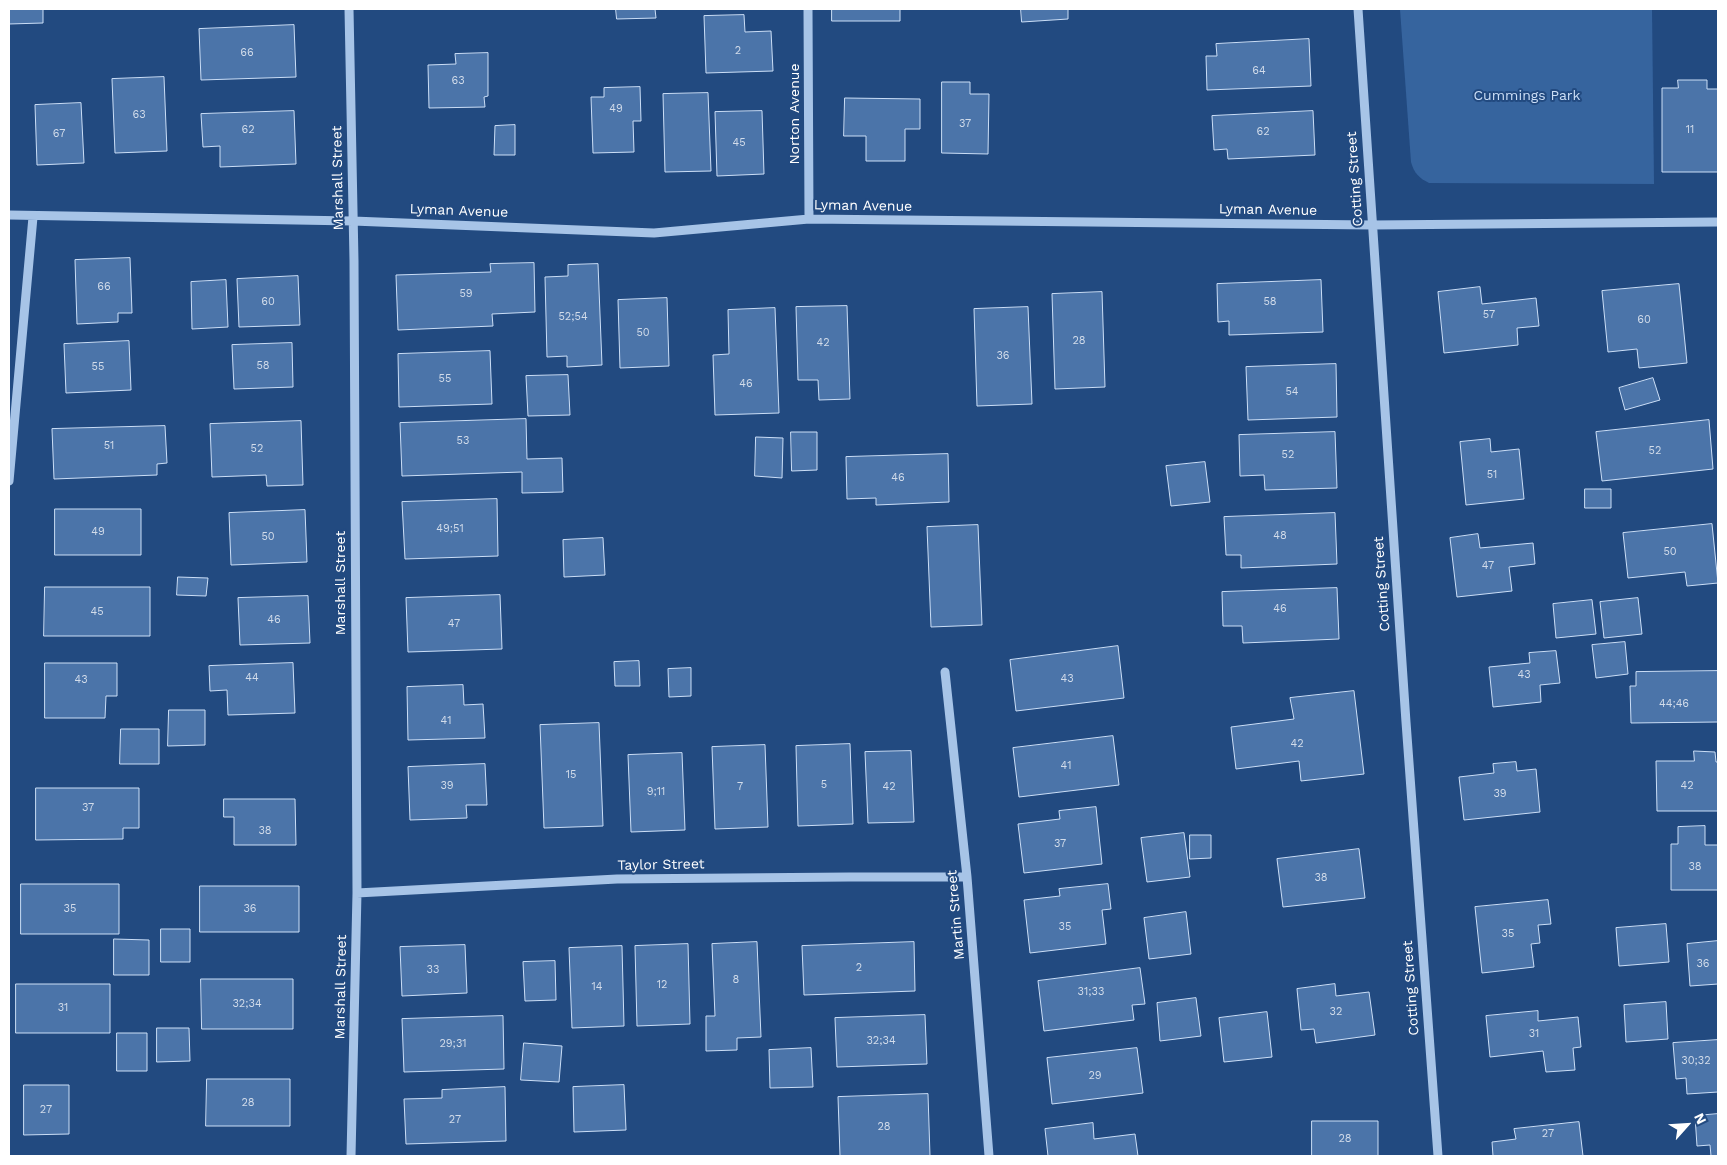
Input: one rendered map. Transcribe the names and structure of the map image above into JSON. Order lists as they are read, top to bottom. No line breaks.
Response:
{"streets":{"street":["Norton Avenue","Marshall Street","Cotting Street","Lyman Avenue","Taylor Street","Martin Street"]},"crossings":[["Norton Avenue","Lyman Avenue"],["Marshall Street","Lyman Avenue"],["Marshall Street","Taylor Street"],["Cotting Street","Lyman Avenue"],["Taylor Street","Martin Street"]],"parks":["Cummings Park"],"house_numbers":["2","66","64","63","49","63","37","62","11","62","67","45","66","59","60","58","57","52;54","60","50","28","42","36","58","55","55","46","54","53","51","52","52","52","51","46","49;51","49","48","50","50","47","46","45","46","47","43","44","43","43","44;46","41","42","41","15","5","39","42","7","42","9;11","39","37","38","37","38","38","35","36","35","35","36","2","33","8","12","14","31;33","32;34","31","32","31","32;34","29;31","30;32","29","28","27","27","28","27","28"],"north":"top right"}
